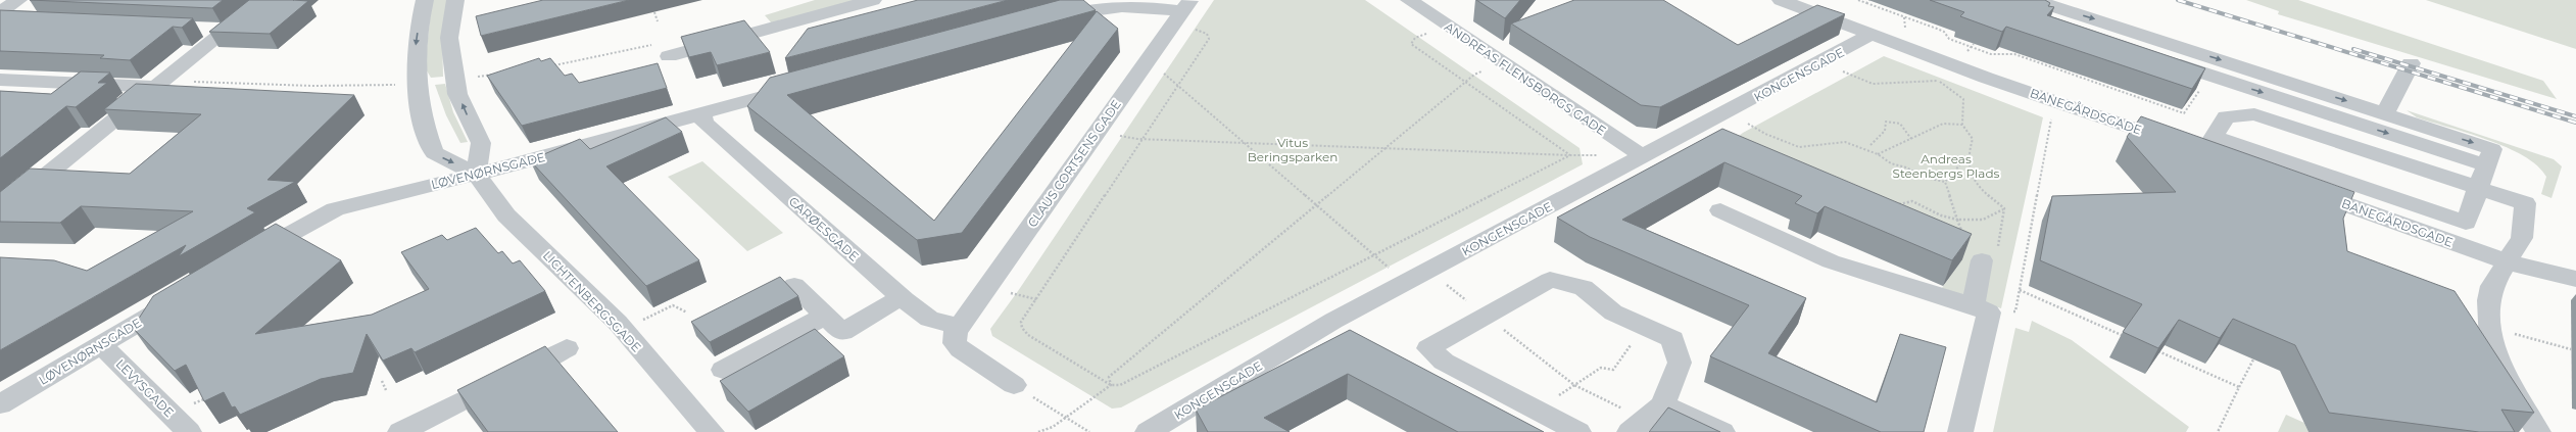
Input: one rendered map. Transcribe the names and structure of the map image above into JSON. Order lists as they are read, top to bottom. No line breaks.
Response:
{"streets":{"street":["KONGENSGADE","ANDREAS FLENSBORGS GADE","BANEGÅRDSGADE","CLAUS CORTSENS GADE","LØVENØRNSGADE","CARØESGADE","LICHTENBERGSGADE","LEVYSGADE"]},"crossings":[["KONGENSGADE","ANDREAS FLENSBORGS GADE"],["KONGENSGADE","BANEGÅRDSGADE"],["CLAUS CORTSENS GADE","CARØESGADE"],["LØVENØRNSGADE","CARØESGADE"],["LØVENØRNSGADE","LICHTENBERGSGADE"],["LØVENØRNSGADE","LEVYSGADE"]],"parks":["Vitus Beringsparken","Andreas Steenbergs Plads"]}
